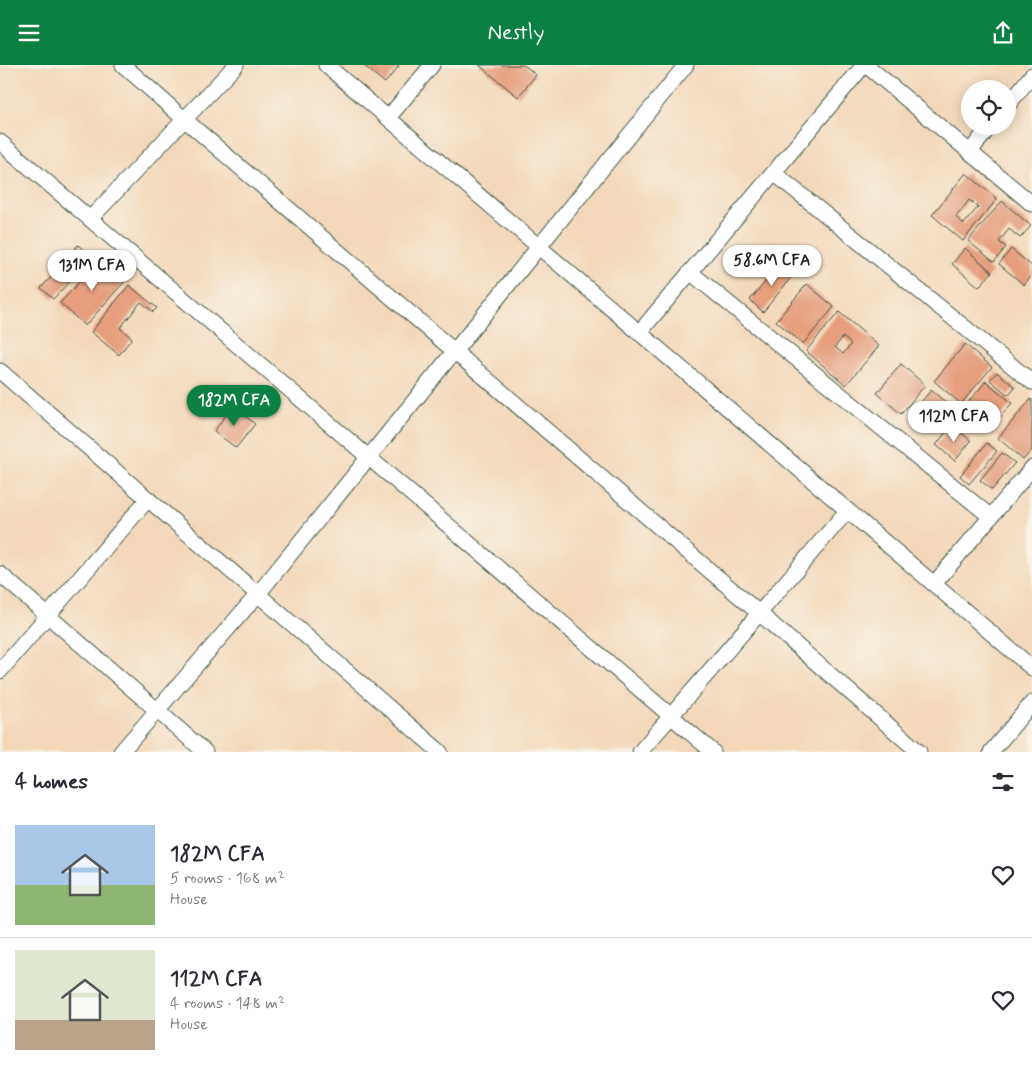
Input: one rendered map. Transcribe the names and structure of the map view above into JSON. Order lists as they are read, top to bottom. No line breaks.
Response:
{"page":{"header":"Nestly","price":["58.6M CFA","131M CFA","182M CFA","112M CFA"],"heading":"4 homes","list":[{"name":"182M CFA","note":"5 rooms · 168 m² · House"},{"name":"112M CFA","note":"4 rooms · 148 m² · House"}]}}
